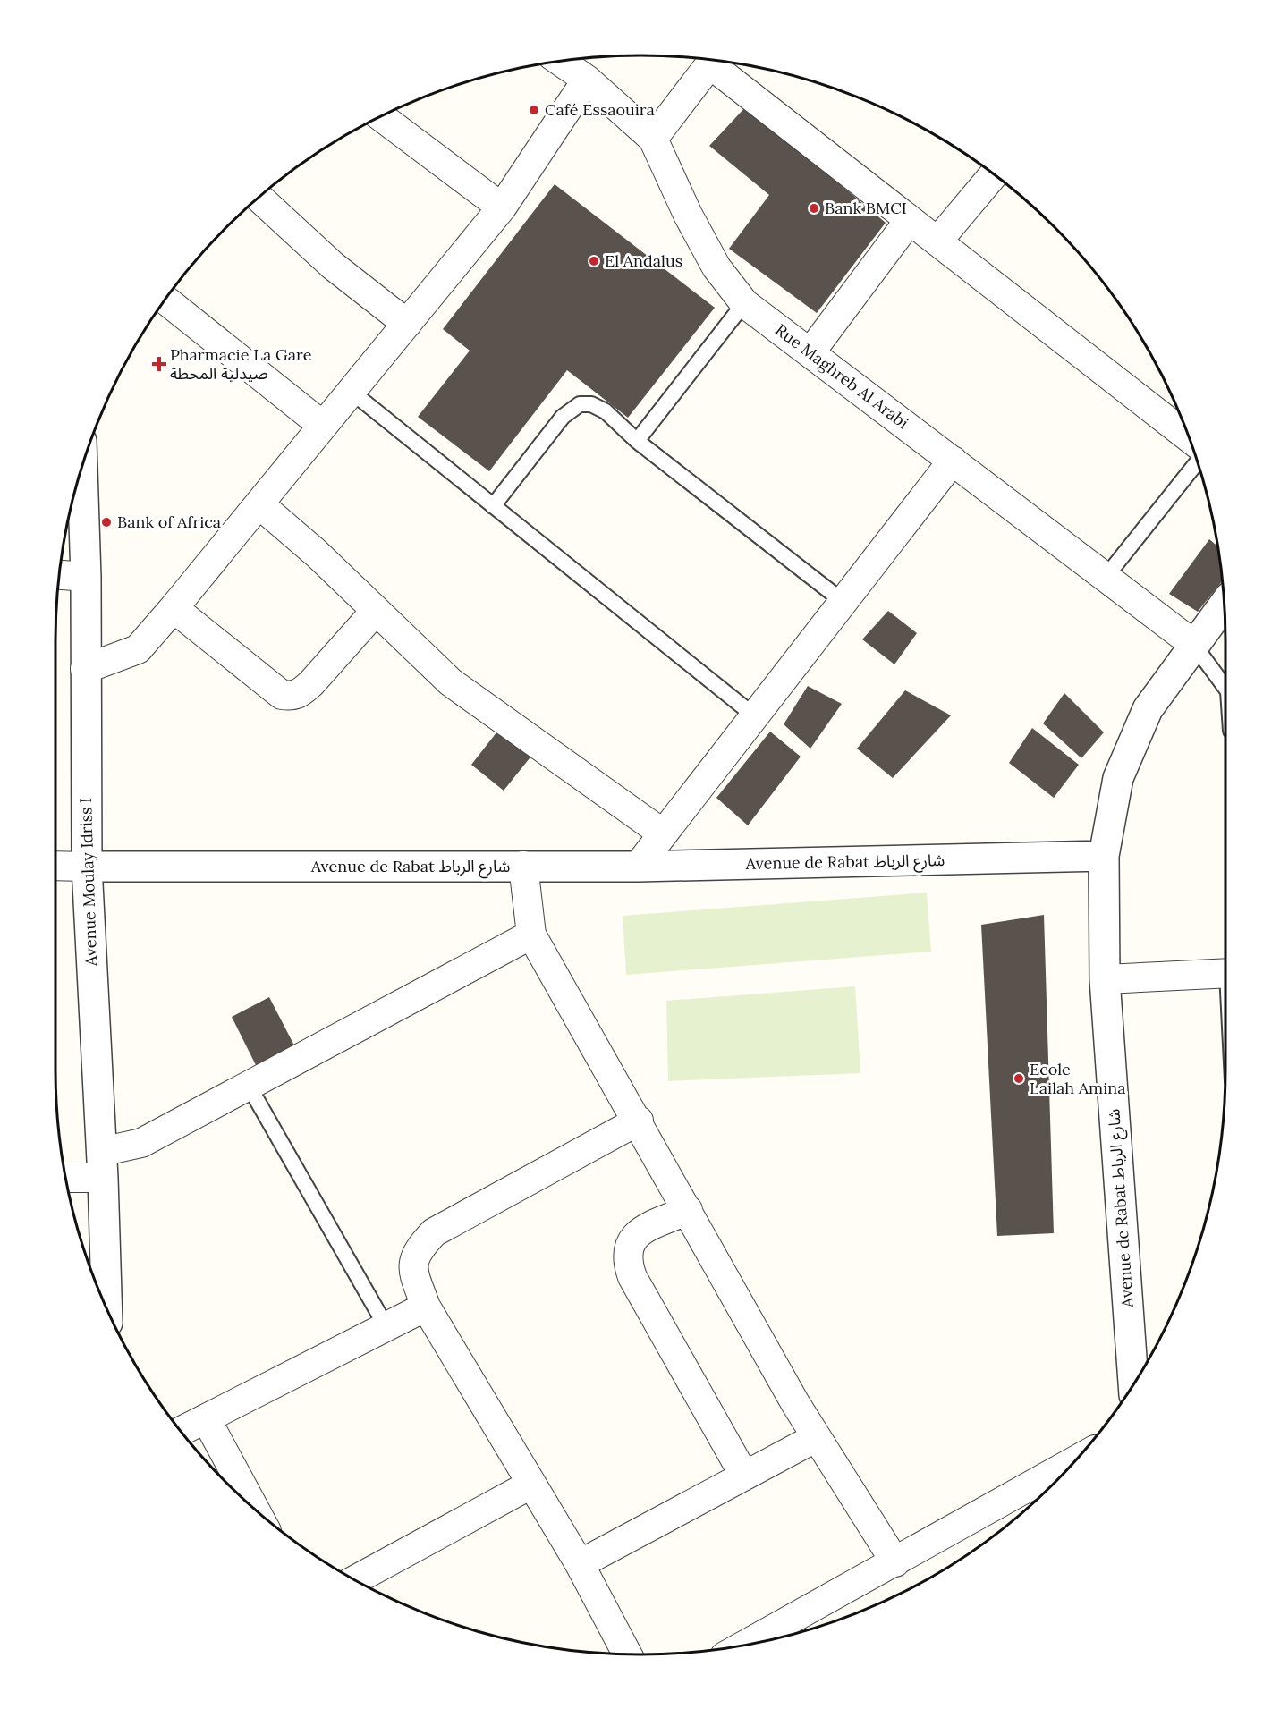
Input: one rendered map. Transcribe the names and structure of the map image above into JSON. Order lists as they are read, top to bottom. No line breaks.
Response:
{"streets":{"street":["Rue Maghreb Al Arabi","Avenue de Rabat شارع الرباط","Avenue Moulay Idriss I"]},"crossings":[["Avenue de Rabat شارع الرباط","Avenue Moulay Idriss I"]],"places":{"other":["Café Essaouira","Bank BMCI","El Andalus","Bank of Africa","Ecole Lailah Amina"],"health":["Pharmacie La Gare صيدلية المحطة"]}}
